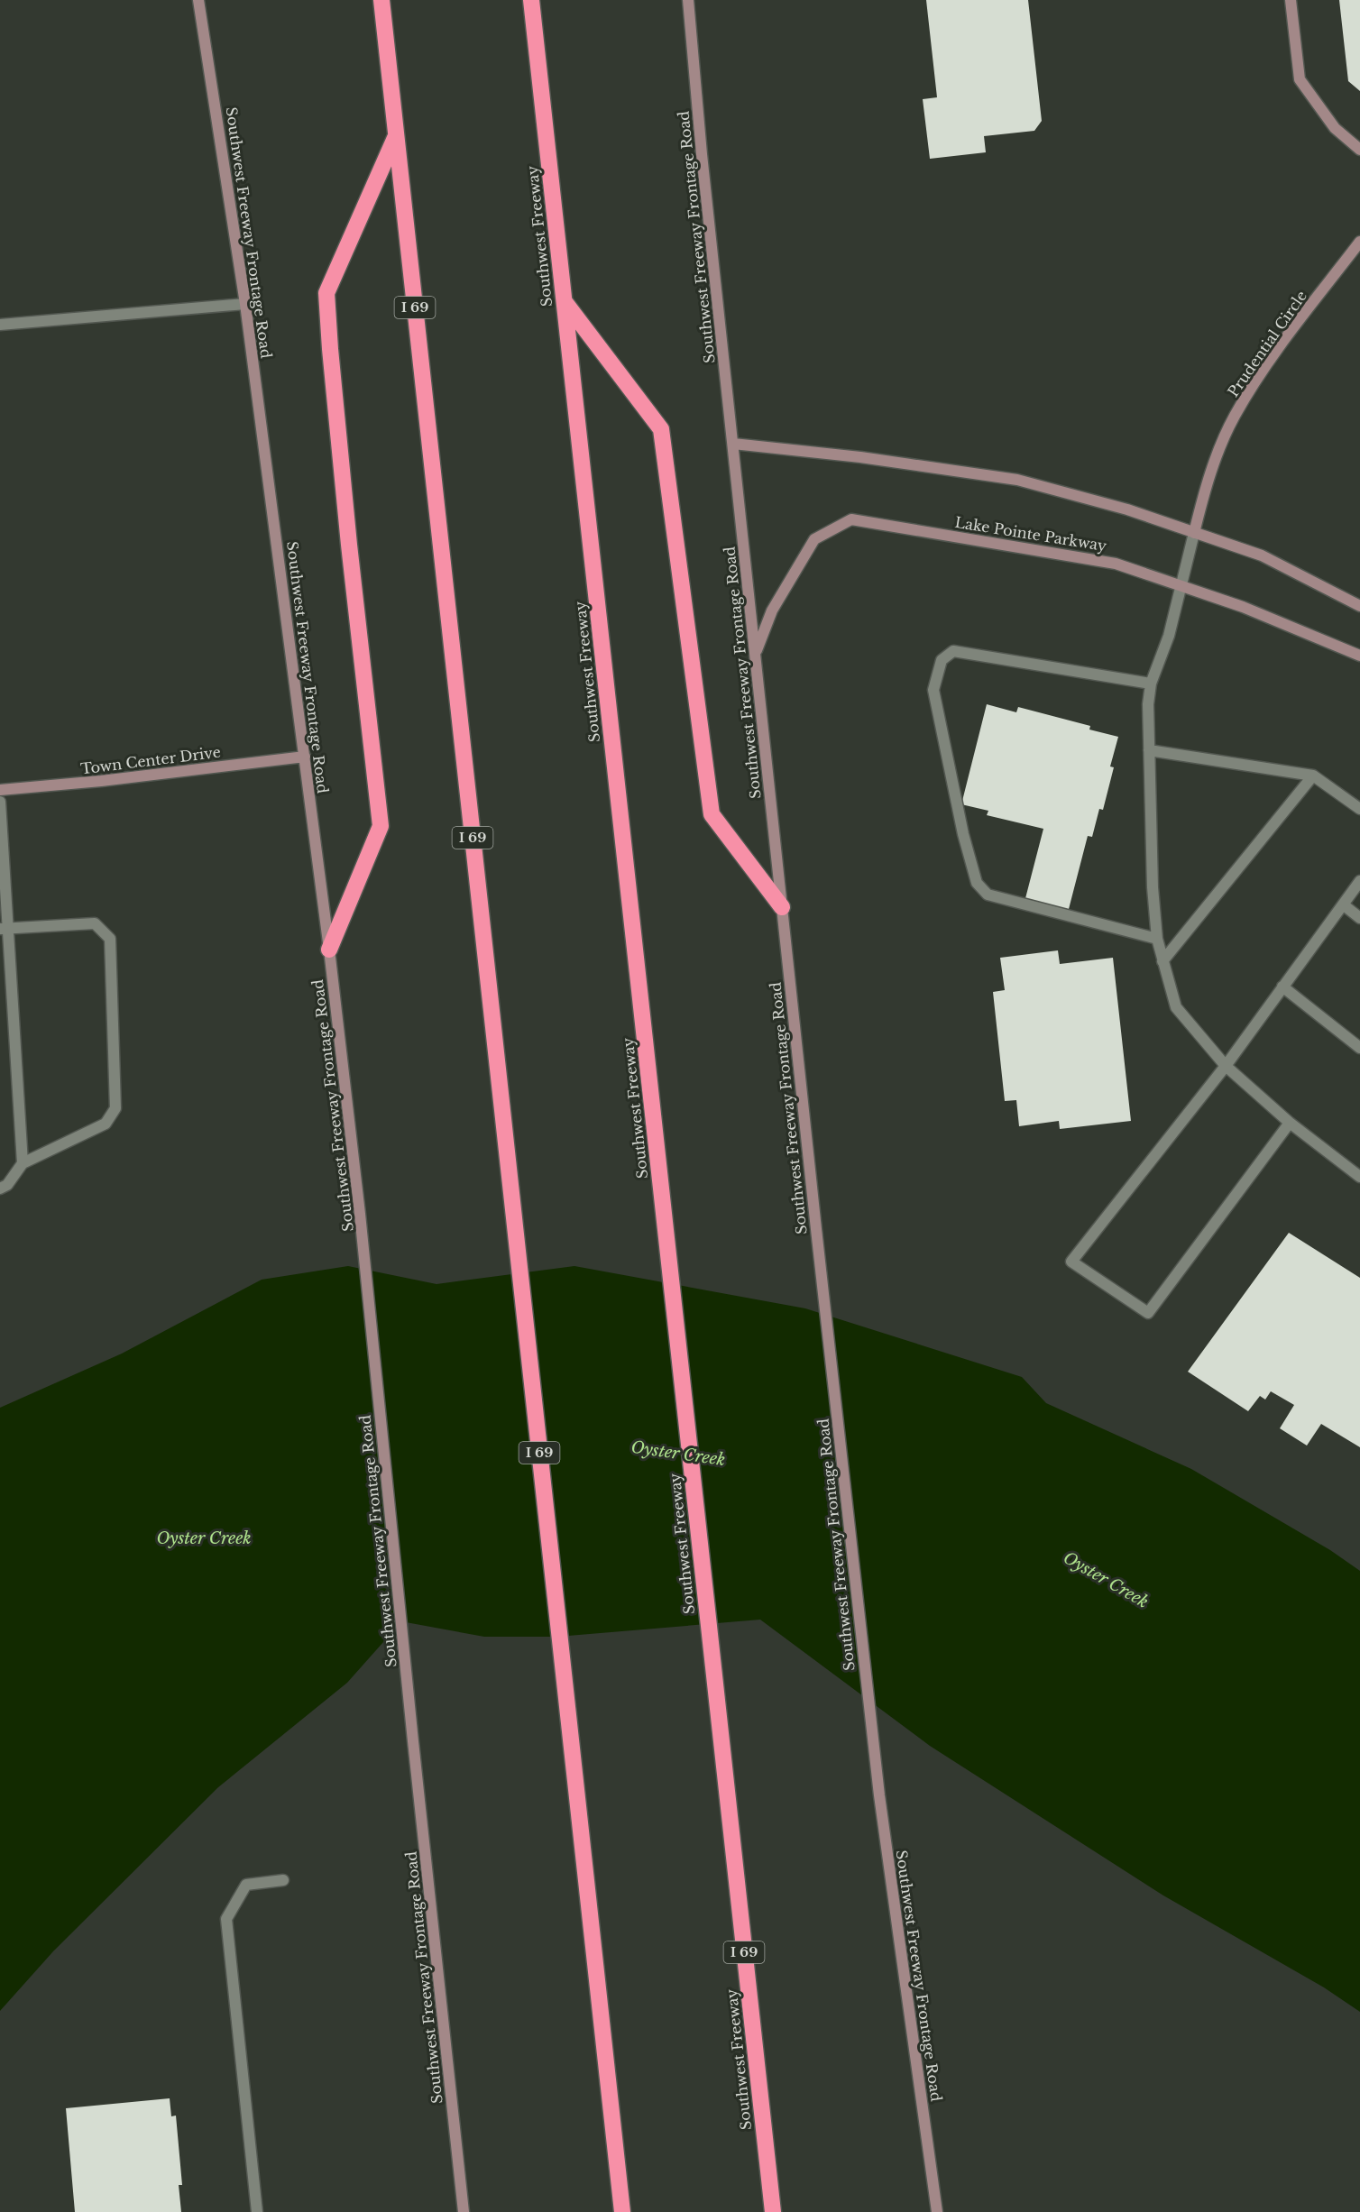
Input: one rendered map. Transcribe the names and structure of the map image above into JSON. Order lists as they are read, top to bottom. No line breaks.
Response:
{"streets":{"highway":["Southwest Freeway","I 69"],"main road":["Southwest Freeway Frontage Road","Prudential Circle","Lake Pointe Parkway","Town Center Drive"]},"crossings":[["Southwest Freeway Frontage Road","Lake Pointe Parkway"],["Southwest Freeway Frontage Road","Town Center Drive"]],"water":["Oyster Creek"]}
